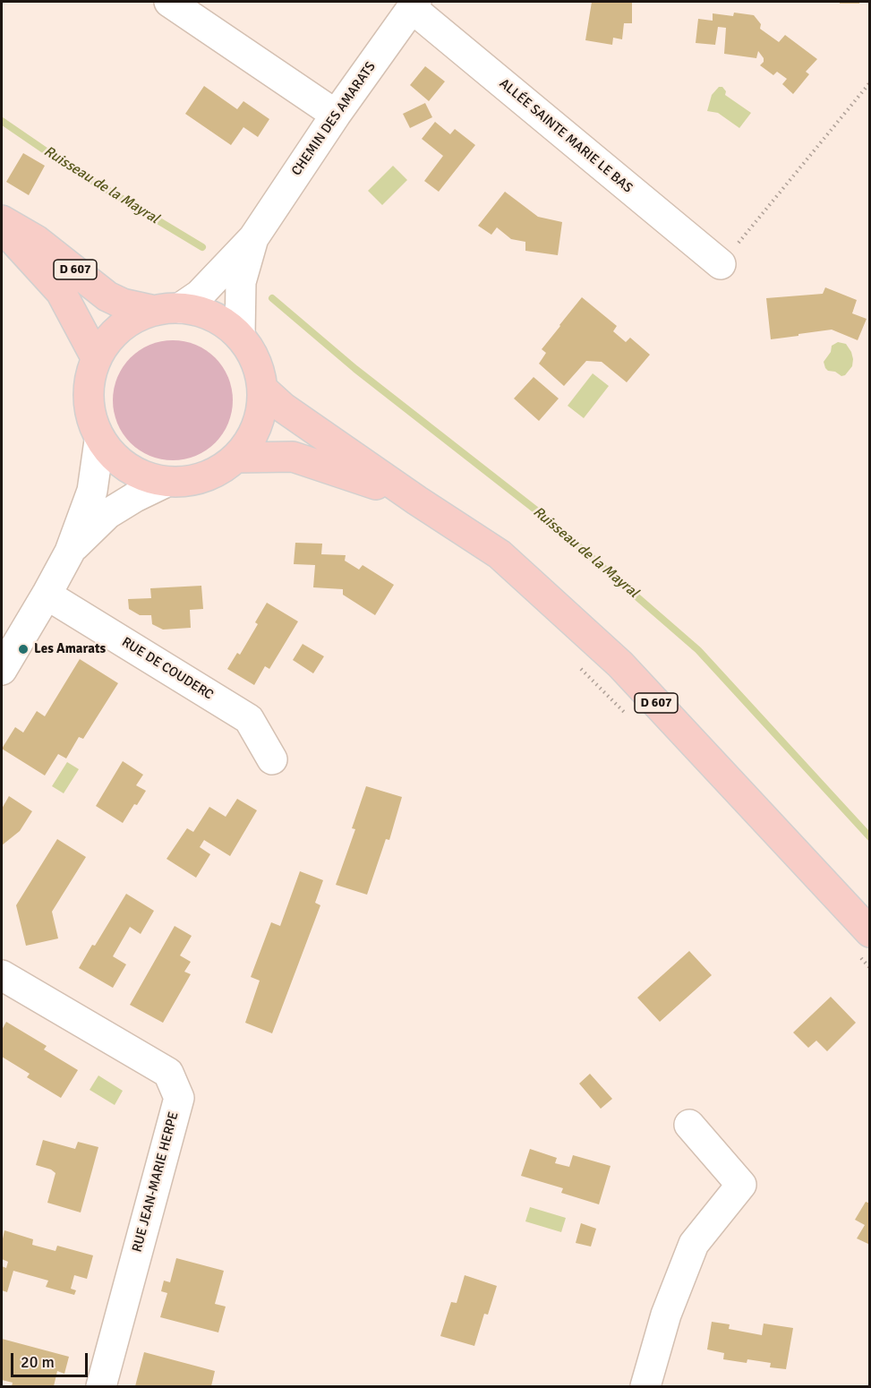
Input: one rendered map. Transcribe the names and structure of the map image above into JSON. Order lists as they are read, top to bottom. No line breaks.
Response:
{"streets":{"main road":["D 607"],"street":["CHEMIN DES AMARATS","ALLÉE SAINTE MARIE LE BAS","RUE DE COUDERC","RUE JEAN-MARIE HERPE"]},"crossings":[["CHEMIN DES AMARATS","ALLÉE SAINTE MARIE LE BAS"],["CHEMIN DES AMARATS","D 607"]],"water":["Ruisseau de la Mayral"],"places":["Les Amarats"],"scale_bar":"20 m"}
